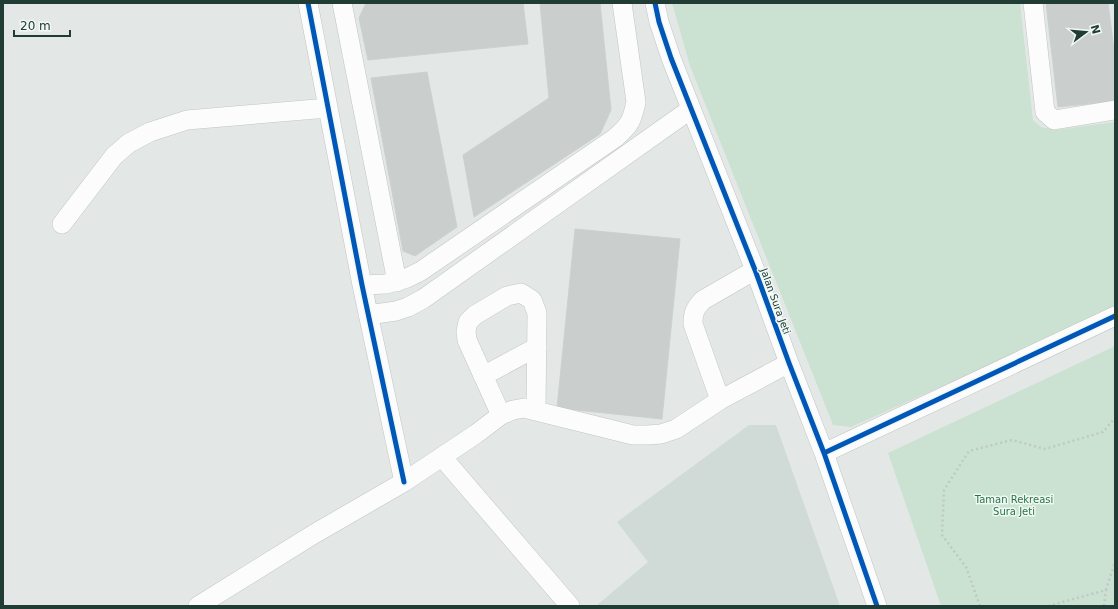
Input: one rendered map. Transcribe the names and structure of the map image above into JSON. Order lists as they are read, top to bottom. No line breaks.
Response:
{"streets":{"street":["Jalan Sura Jeti"]},"parks":["Taman Rekreasi Sura Jeti"],"scale_bar":"20 m","north":"right"}
